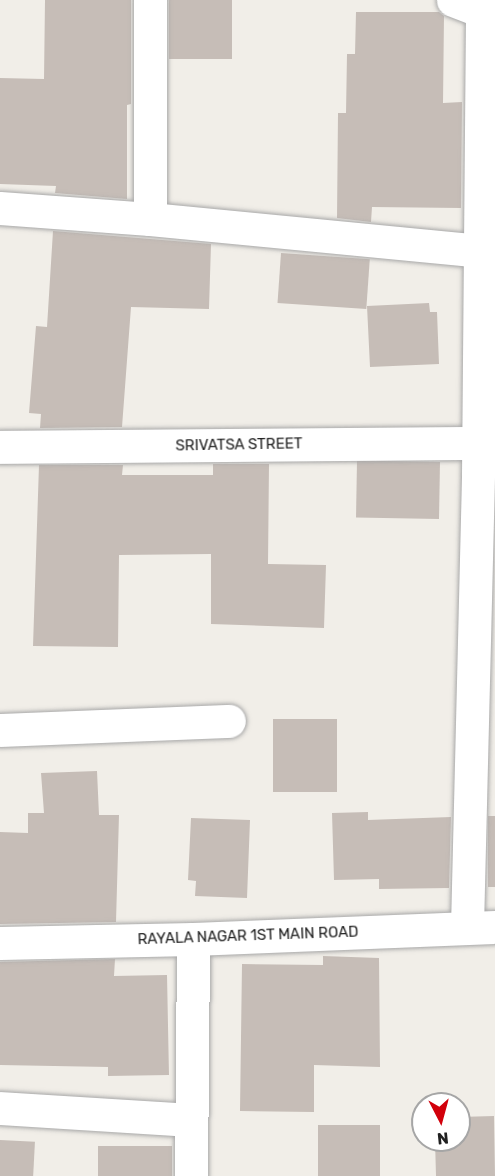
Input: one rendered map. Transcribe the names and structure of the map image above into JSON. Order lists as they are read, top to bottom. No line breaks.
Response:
{"streets":{"street":["SRIVATSA STREET","RAYALA NAGAR 1ST MAIN ROAD"]},"north":"bottom"}
